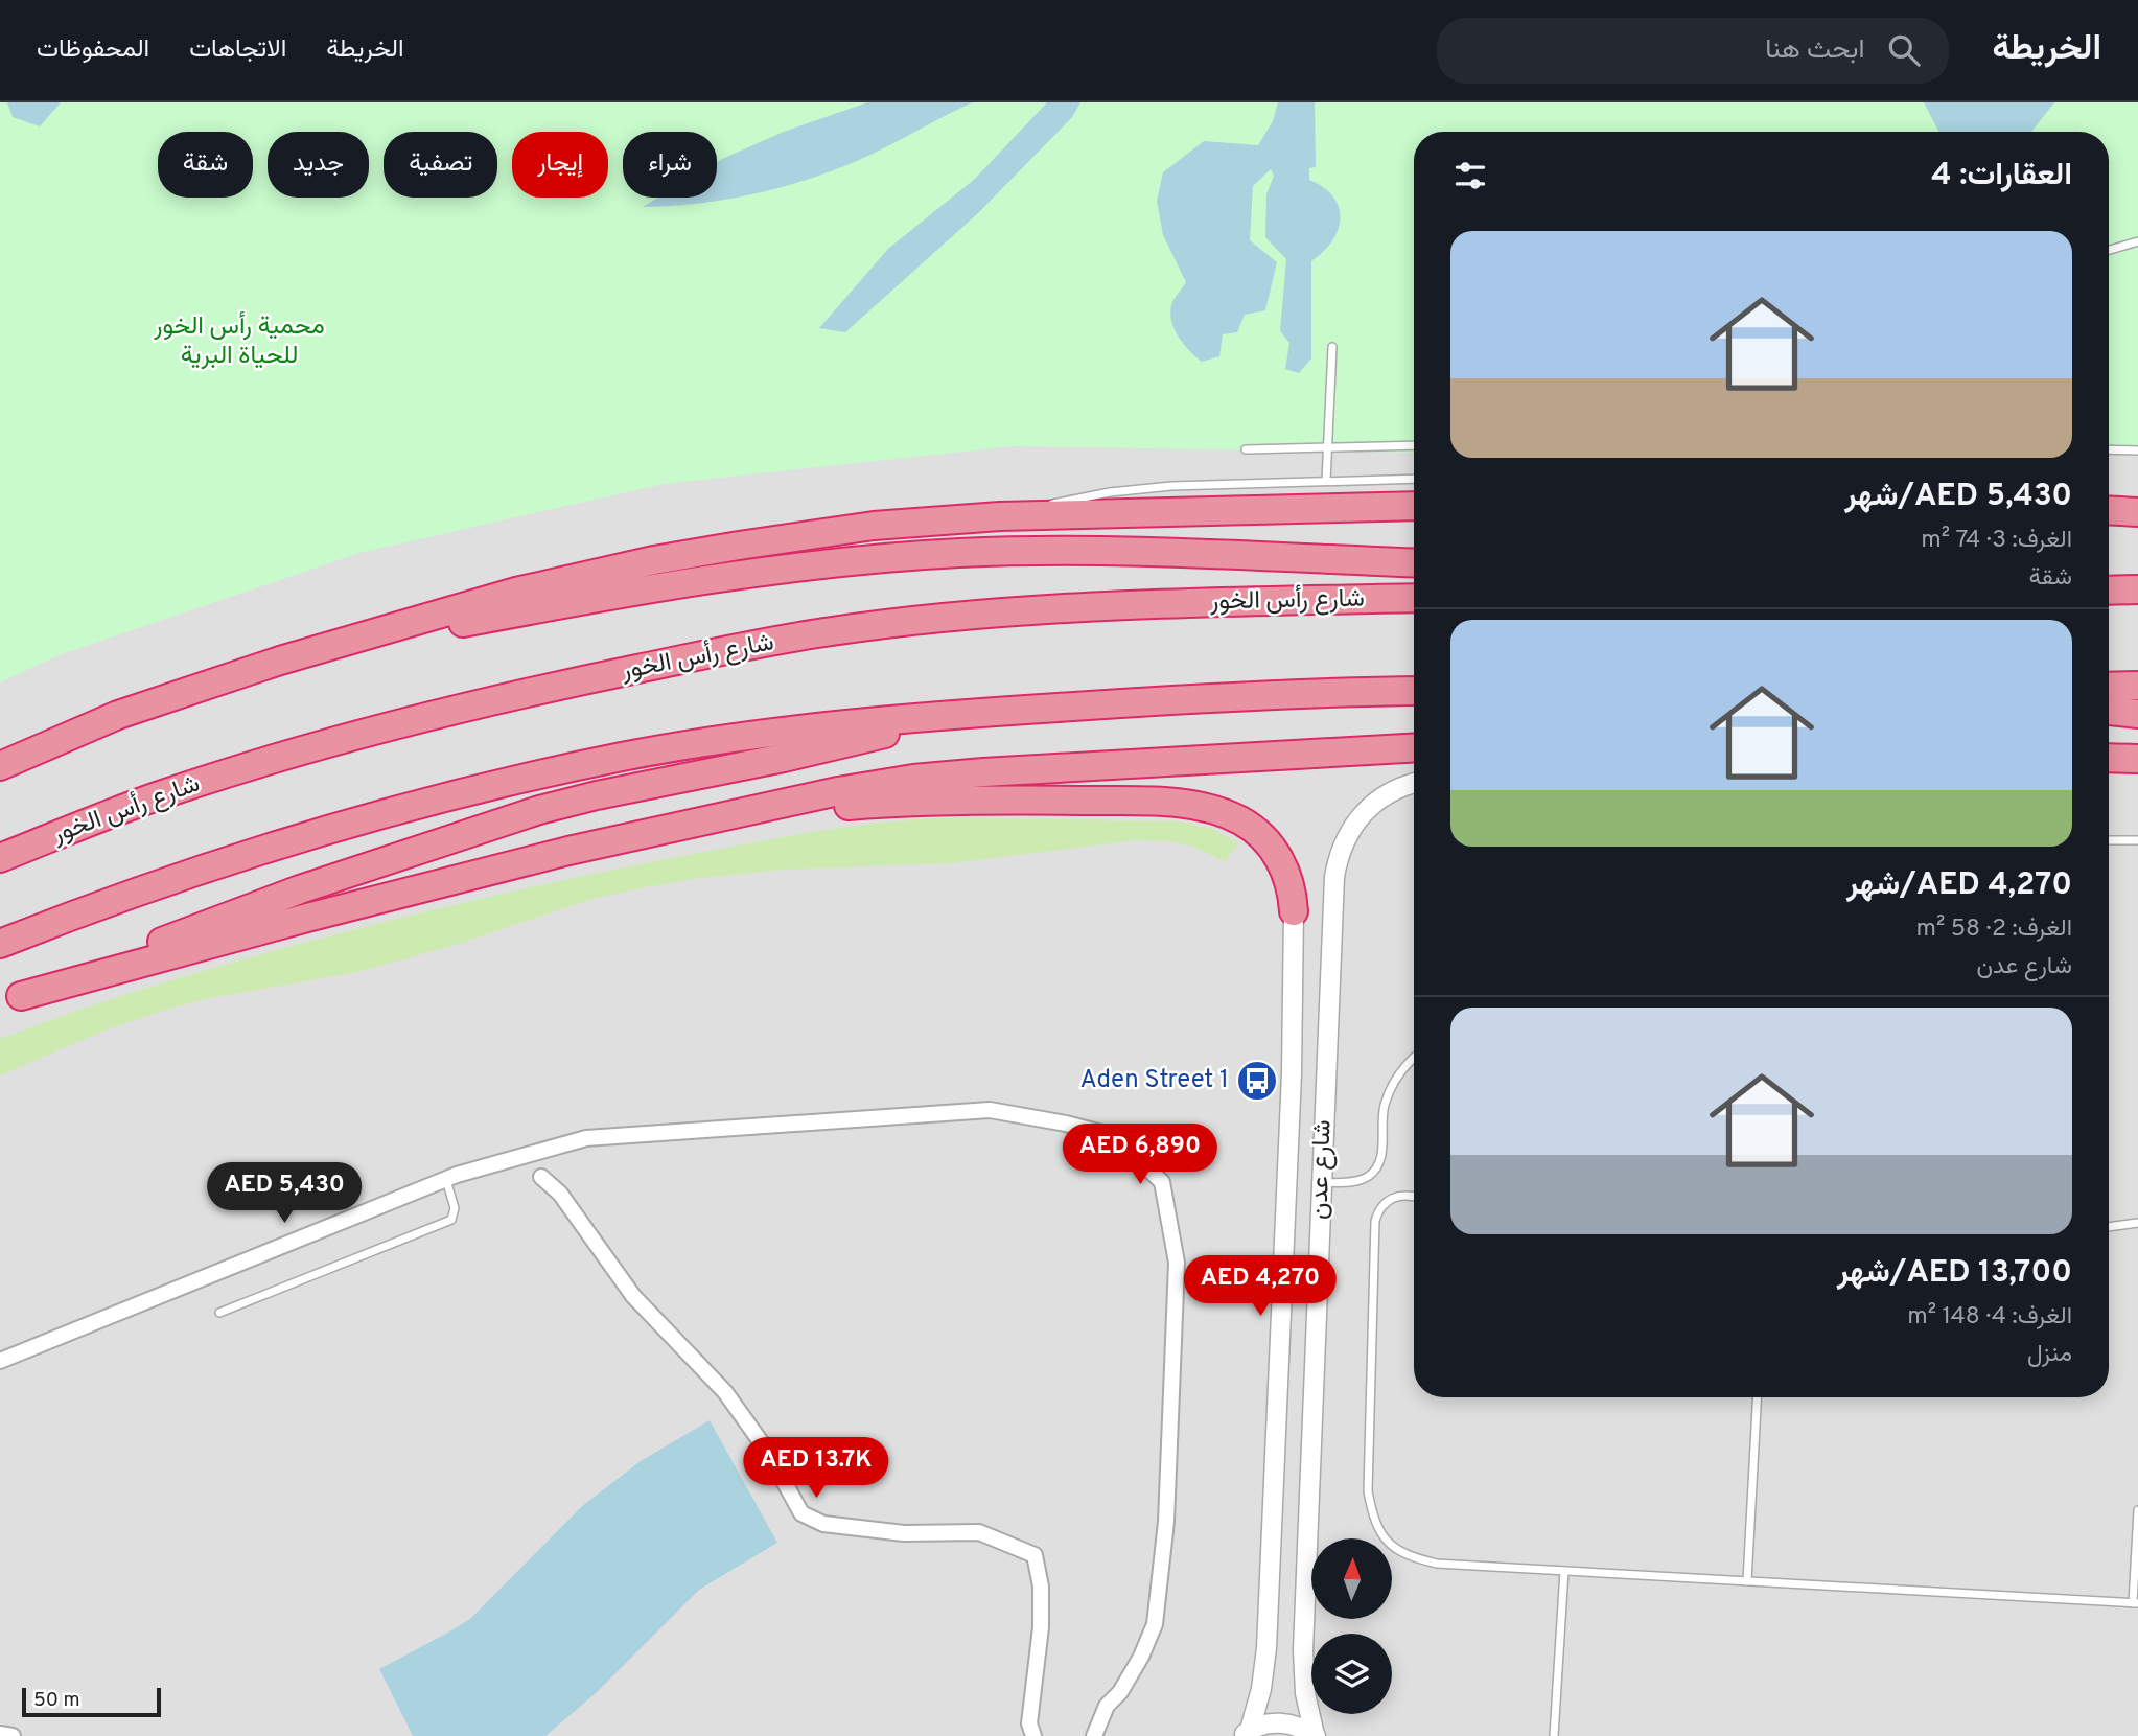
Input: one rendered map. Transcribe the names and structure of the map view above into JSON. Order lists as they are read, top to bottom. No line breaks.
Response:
{"streets":{"highway":["شارع رأس الخور"],"street":["شارع عدن"]},"parks":["محمية رأس الخور للحياة البرية"],"places":{"bus stop":["Aden Street 1"]},"scale_bar":"50 m","north":"top","page":{"header":"الخريطة","search":"ابحث هنا","nav":["الخريطة","الاتجاهات","المحفوظات"],"chip":["شراء","إيجار","تصفية","جديد","شقة"],"heading":"العقارات: 4","list":[{"name":"AED 5,430/شهر","note":"الغرف: 3 · 74 m² · شقة"},{"name":"AED 4,270/شهر","note":"الغرف: 2 · 58 m² · شارع عدن"},{"name":"AED 13,700/شهر","note":"الغرف: 4 · 148 m² · منزل"}],"price":["AED 6,890","AED 5,430","AED 4,270","AED 13.7K"],"scale":"50 m"}}
